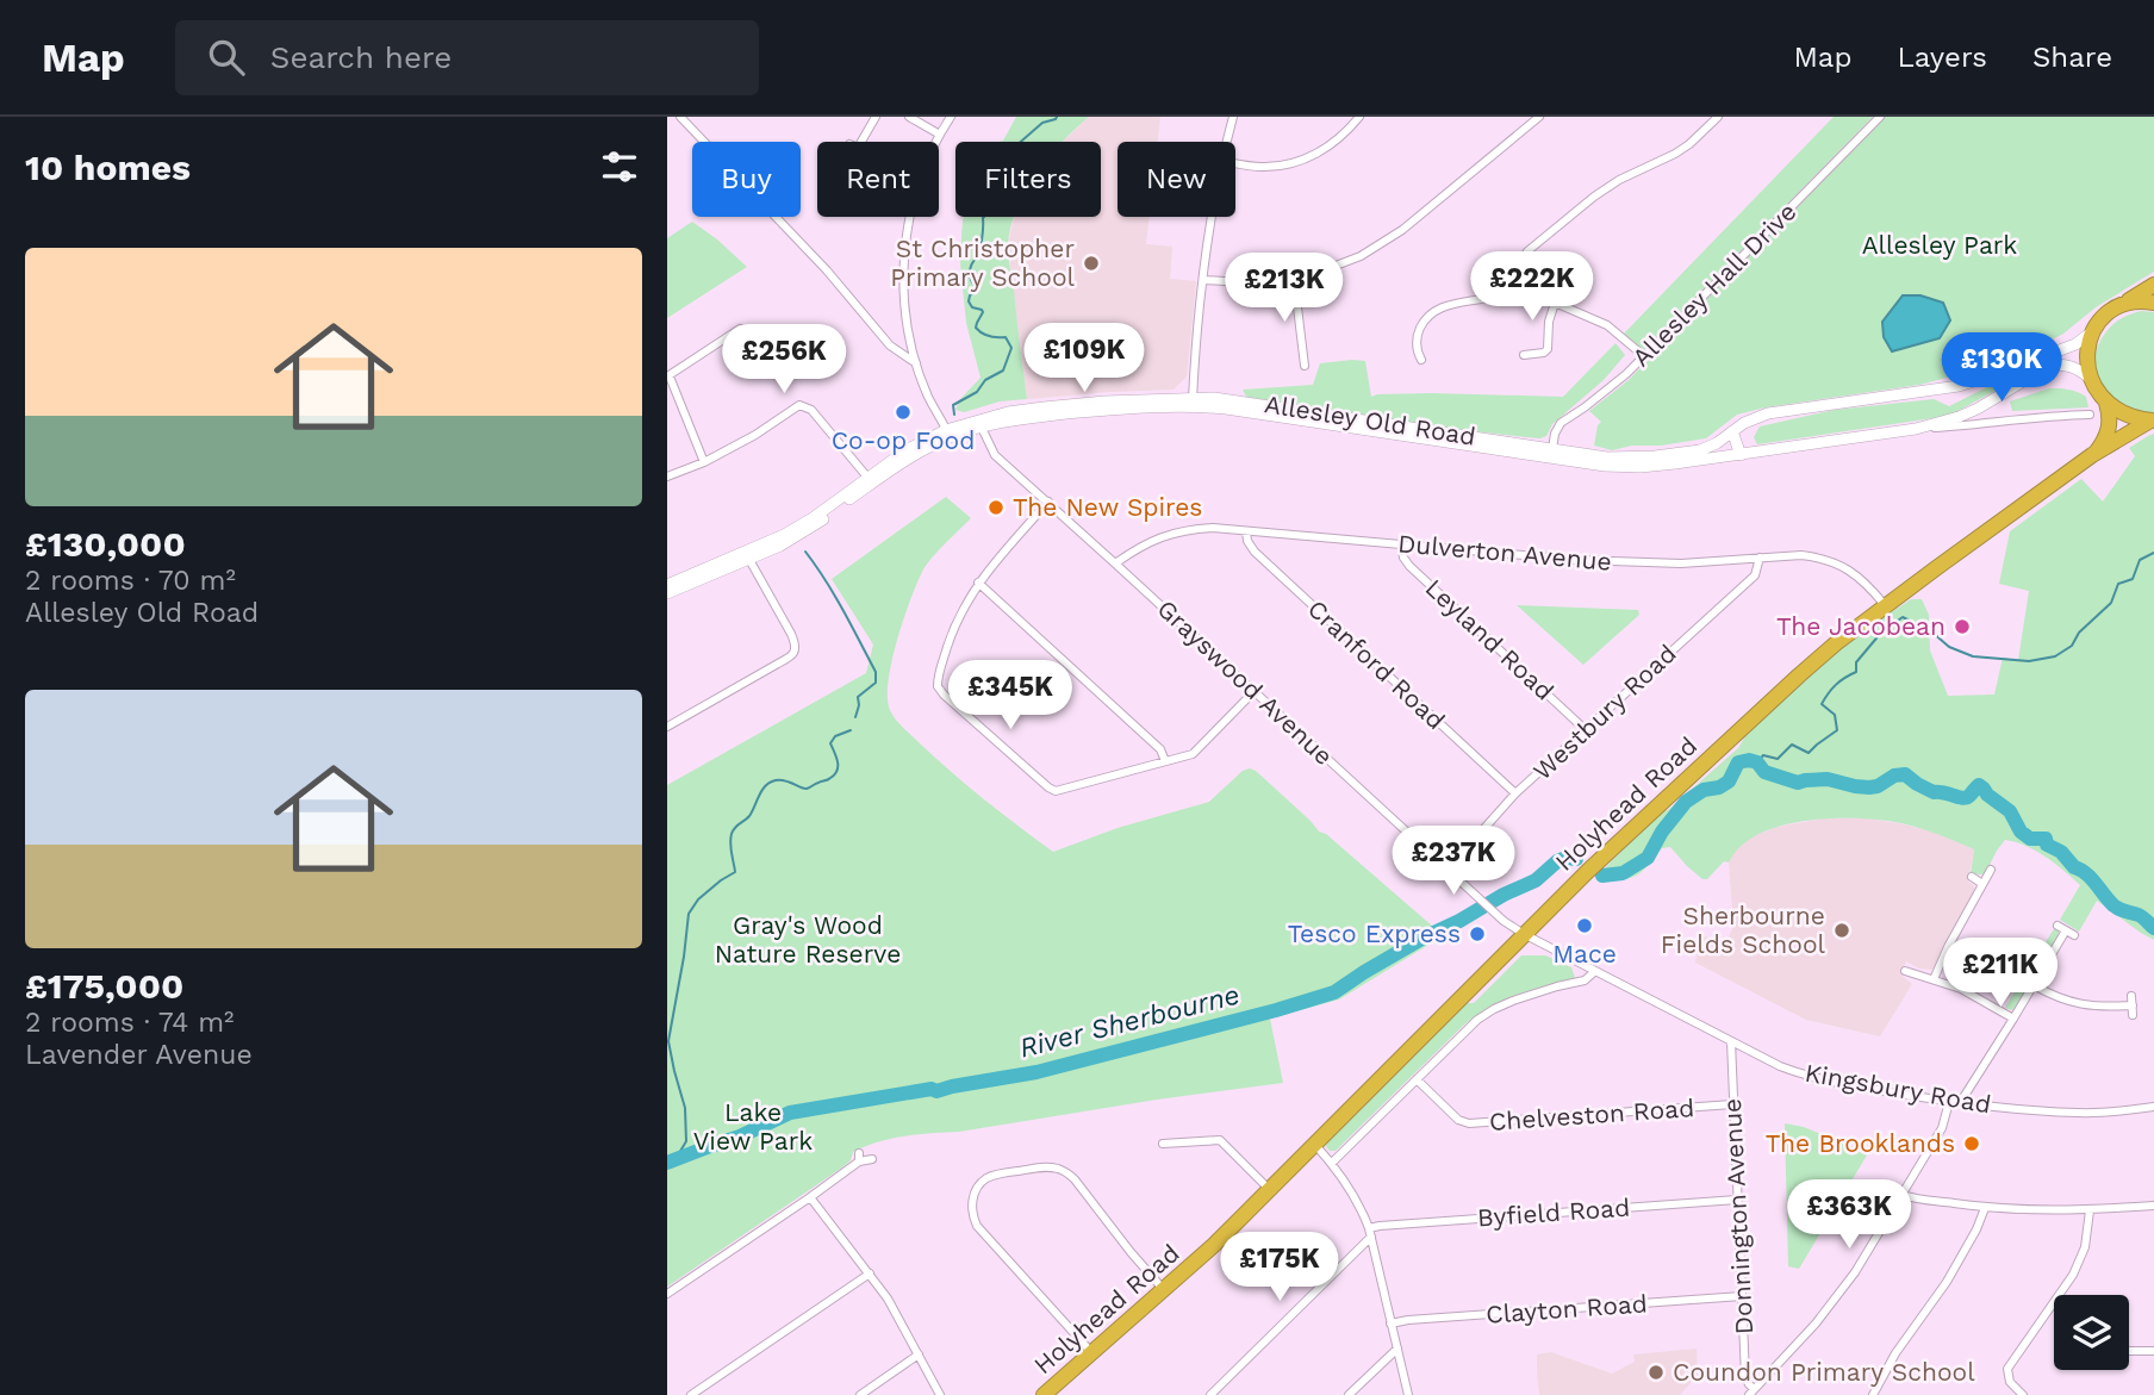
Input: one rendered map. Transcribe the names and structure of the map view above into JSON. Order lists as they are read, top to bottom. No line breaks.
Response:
{"streets":{"highway":["Holyhead Road"],"main road":["Allesley Old Road"],"street":["Allesley Hall Drive","Dulverton Avenue","Leyland Road","Cranford Road","Grayswood Avenue","Westbury Road","Kingsbury Road","Chelveston Road","Byfield Road","Donnington Avenue","Clayton Road"]},"crossings":[["Allesley Hall Drive","Allesley Old Road"],["Allesley Old Road","Grayswood Avenue"],["Dulverton Avenue","Leyland Road"],["Dulverton Avenue","Cranford Road"],["Dulverton Avenue","Grayswood Avenue"],["Dulverton Avenue","Westbury Road"],["Dulverton Avenue","Holyhead Road"],["Leyland Road","Westbury Road"],["Cranford Road","Westbury Road"],["Grayswood Avenue","Westbury Road"],["Grayswood Avenue","Holyhead Road"],["Grayswood Avenue","Kingsbury Road"],["Holyhead Road","Kingsbury Road"],["Kingsbury Road","Donnington Avenue"],["Chelveston Road","Donnington Avenue"],["Byfield Road","Donnington Avenue"],["Donnington Avenue","Clayton Road"]],"water":["River Sherbourne"],"parks":["Allesley Park","Gray's Wood Nature Reserve","Lake View Park"],"places":["St Christopher Primary School","Co-op Food","The New Spires","The Jacobean","Mace","Sherbourne Fields School","Tesco Express","The Brooklands","Coundon Primary School"],"page":{"header":"Map","search":"Search here","nav":["Map","Layers","Share"],"heading":"10 homes","chip":["Buy","Rent","Filters","New"],"list":[{"name":"£130,000","note":"2 rooms · 70 m² · Allesley Old Road"},{"name":"£175,000","note":"2 rooms · 74 m² · Lavender Avenue"}],"price":["£222K","£213K","£109K","£256K","£130K","£345K","£237K","£211K","£363K","£175K"]}}
